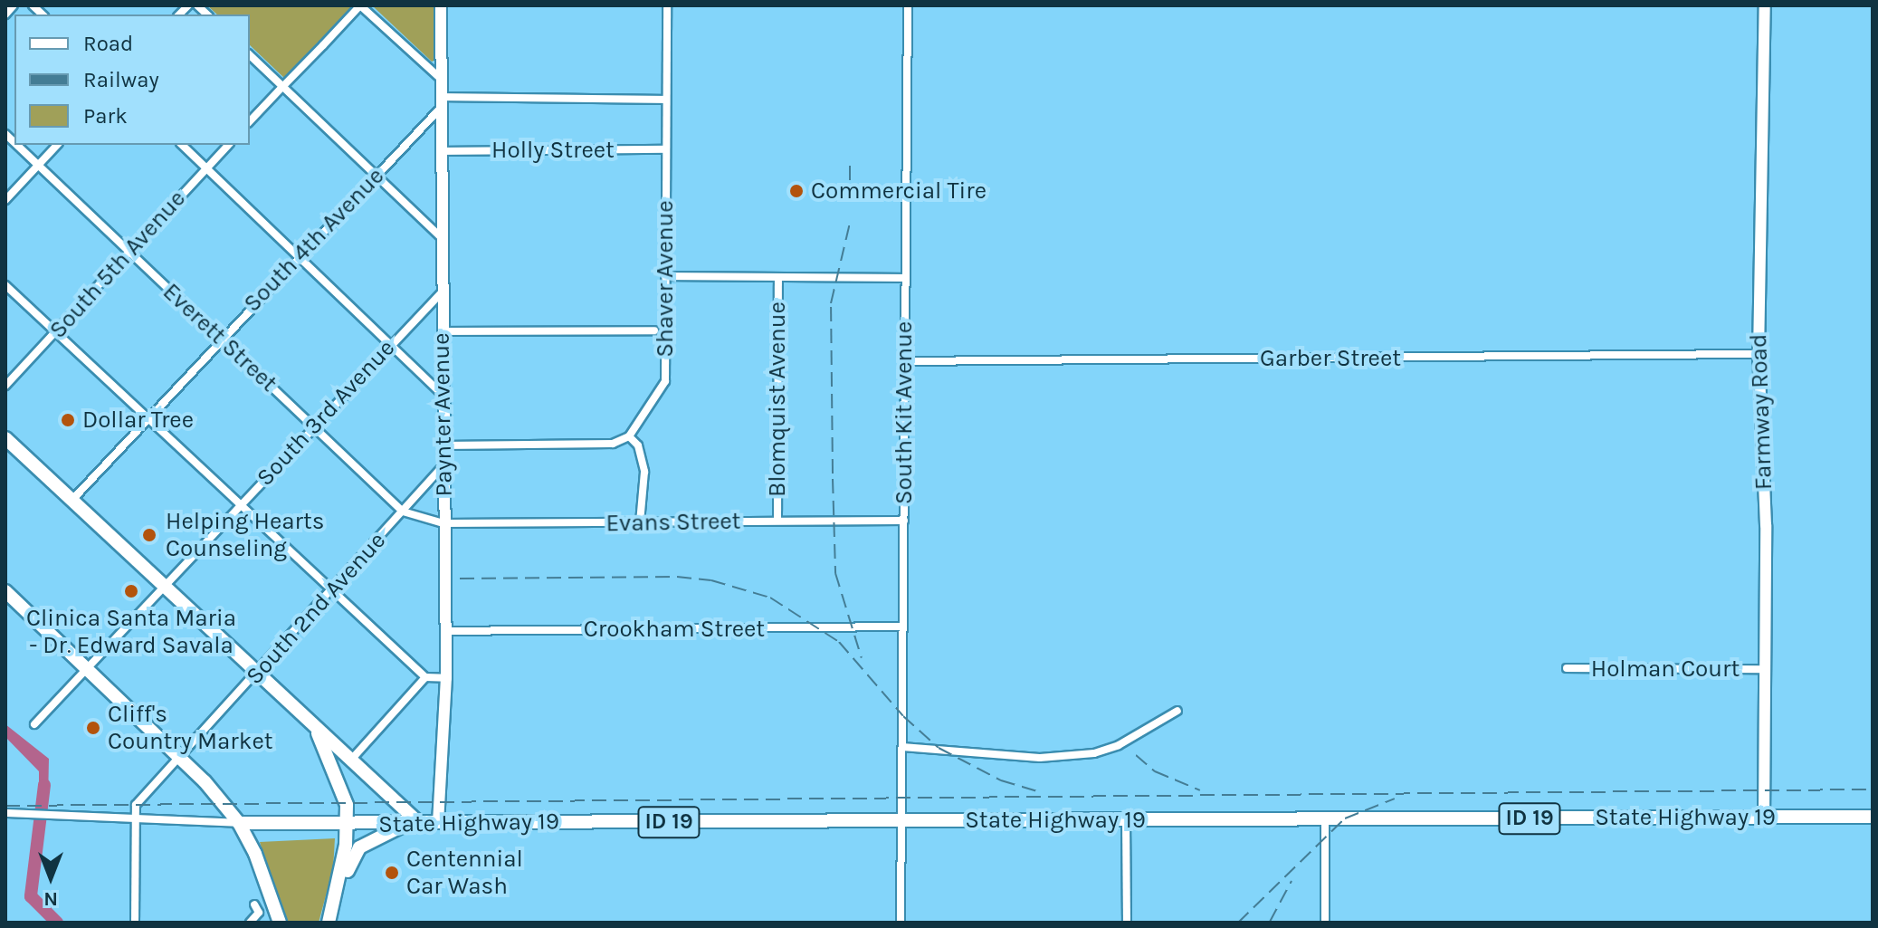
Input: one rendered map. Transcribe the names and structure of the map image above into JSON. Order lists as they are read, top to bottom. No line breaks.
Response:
{"streets":{"main road":["State Highway 19","ID 19"],"street":["Holly Street","South 4th Avenue","South 5th Avenue","Shaver Avenue","Everett Street","Garber Street","Blomquist Avenue","Farmway Road","South 3rd Avenue","South Kit Avenue","Paynter Avenue","Evans Street","South 2nd Avenue","Crookham Street","Holman Court"]},"crossings":[["Holly Street","Shaver Avenue"],["Holly Street","Paynter Avenue"],["South 4th Avenue","Everett Street"],["South 4th Avenue","Paynter Avenue"],["South 5th Avenue","Everett Street"],["Everett Street","South 3rd Avenue"],["Everett Street","Paynter Avenue"],["Everett Street","Evans Street"],["Everett Street","South 2nd Avenue"],["Garber Street","Farmway Road"],["Garber Street","South Kit Avenue"],["Blomquist Avenue","Evans Street"],["Farmway Road","Holman Court"],["Farmway Road","State Highway 19"],["South 3rd Avenue","Paynter Avenue"],["South Kit Avenue","Evans Street"],["South Kit Avenue","Crookham Street"],["South Kit Avenue","State Highway 19"],["Paynter Avenue","Evans Street"],["Paynter Avenue","South 2nd Avenue"],["Paynter Avenue","Crookham Street"],["Paynter Avenue","State Highway 19"]],"places":["Commercial Tire","Dollar Tree","Helping Hearts Counseling","Clinica Santa Maria - Dr. Edward Savala","Cliff's Country Market","Centennial Car Wash"],"legend":["Road","Railway","Park"],"north":"bottom"}
